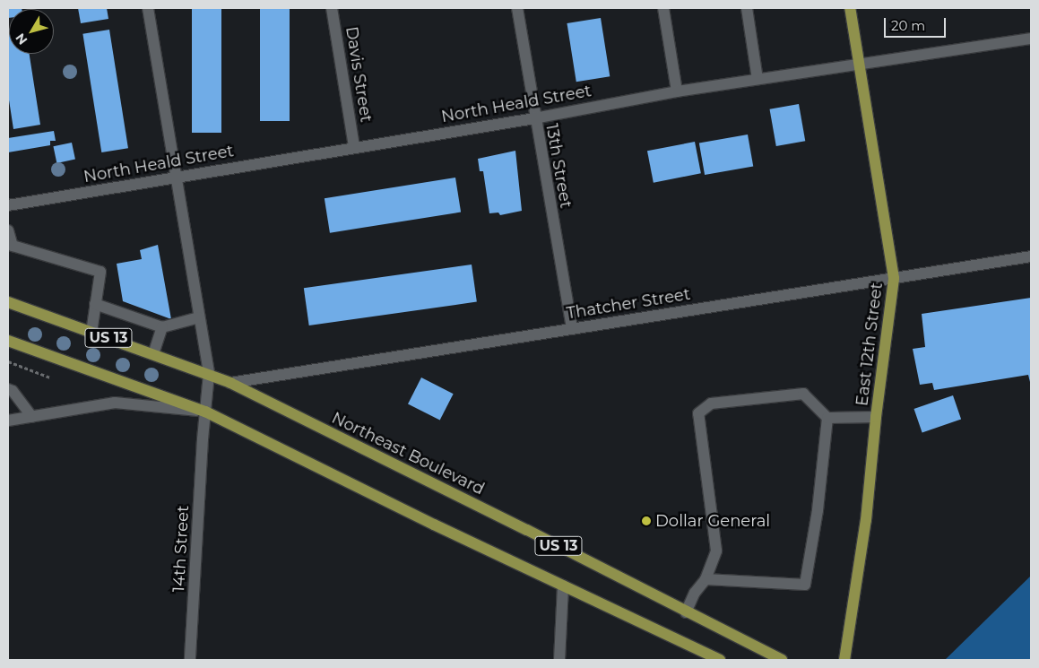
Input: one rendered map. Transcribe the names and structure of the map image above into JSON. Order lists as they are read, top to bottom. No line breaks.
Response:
{"streets":{"main road":["US 13","East 12th Street","Northeast Boulevard"],"street":["Davis Street","North Heald Street","13th Street","Thatcher Street","14th Street"]},"crossings":[["Davis Street","North Heald Street"],["North Heald Street","13th Street"],["North Heald Street","East 12th Street"],["North Heald Street","14th Street"],["13th Street","Thatcher Street"],["Thatcher Street","East 12th Street"],["Thatcher Street","Northeast Boulevard"],["US 13","14th Street"],["Northeast Boulevard","14th Street"]],"places":["Dollar General"],"scale_bar":"20 m","north":"bottom left"}
